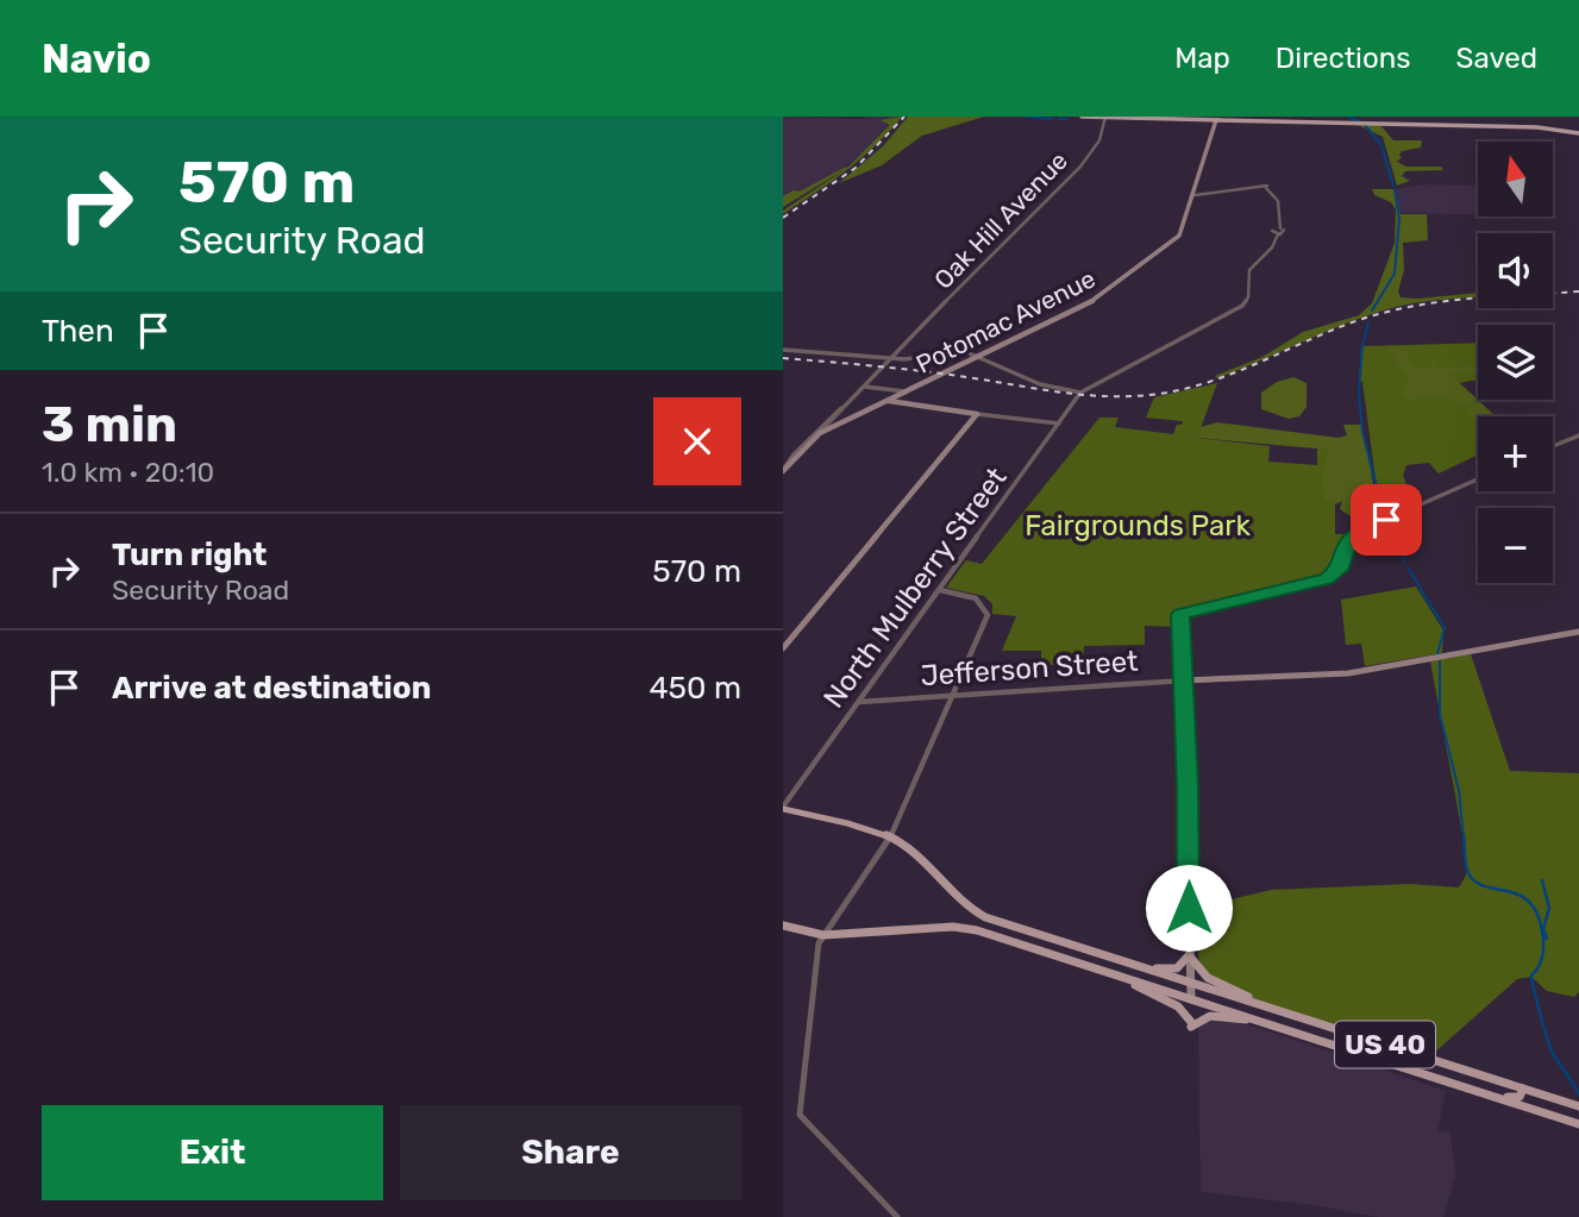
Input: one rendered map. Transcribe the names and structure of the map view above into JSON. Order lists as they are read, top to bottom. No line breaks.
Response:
{"streets":{"main road":["Potomac Avenue","Jefferson Street","US 40"],"street":["Oak Hill Avenue","North Mulberry Street"]},"crossings":[["Oak Hill Avenue","Potomac Avenue"],["North Mulberry Street","Jefferson Street"],["North Mulberry Street","US 40"]],"parks":["Fairgrounds Park"],"north":"top","page":{"header":"Navio","nav":["Map","Directions","Saved"],"turn":["570 m","Security Road"],"map_buttons":["+","−"],"then":"Then","heading":["3 min","1.0 km · 20:10"],"list":[{"name":"Turn right","note":"Security Road","value":"570 m"},{"name":"Arrive at destination","value":"450 m"}],"buttons":["Exit","Share"]}}
